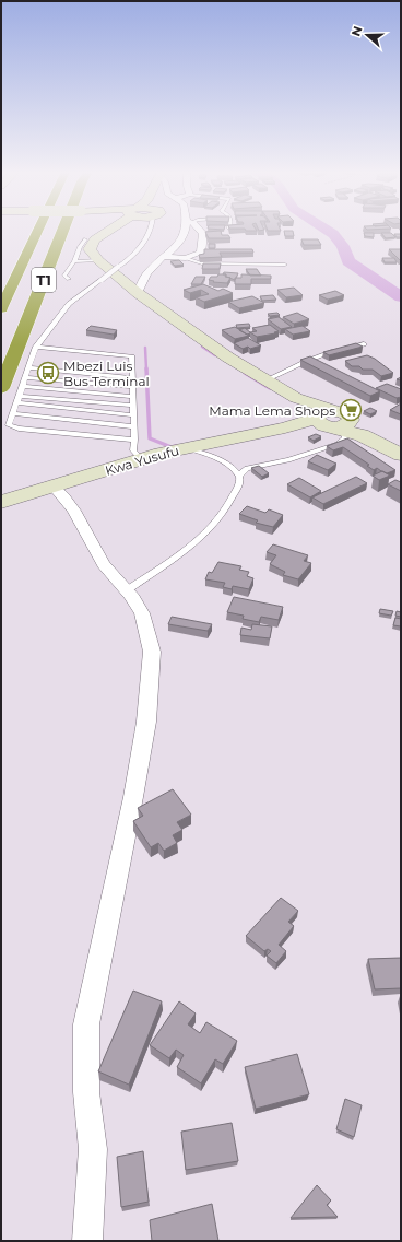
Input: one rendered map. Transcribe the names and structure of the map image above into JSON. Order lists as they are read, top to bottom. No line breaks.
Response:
{"streets":{"highway":["T1"],"street":["Kwa Yusufu"]},"places":{"bus stop":["Mbezi Luis Bus Terminal"],"supermarket":["Mama Lema Shops"]},"north":"left"}
